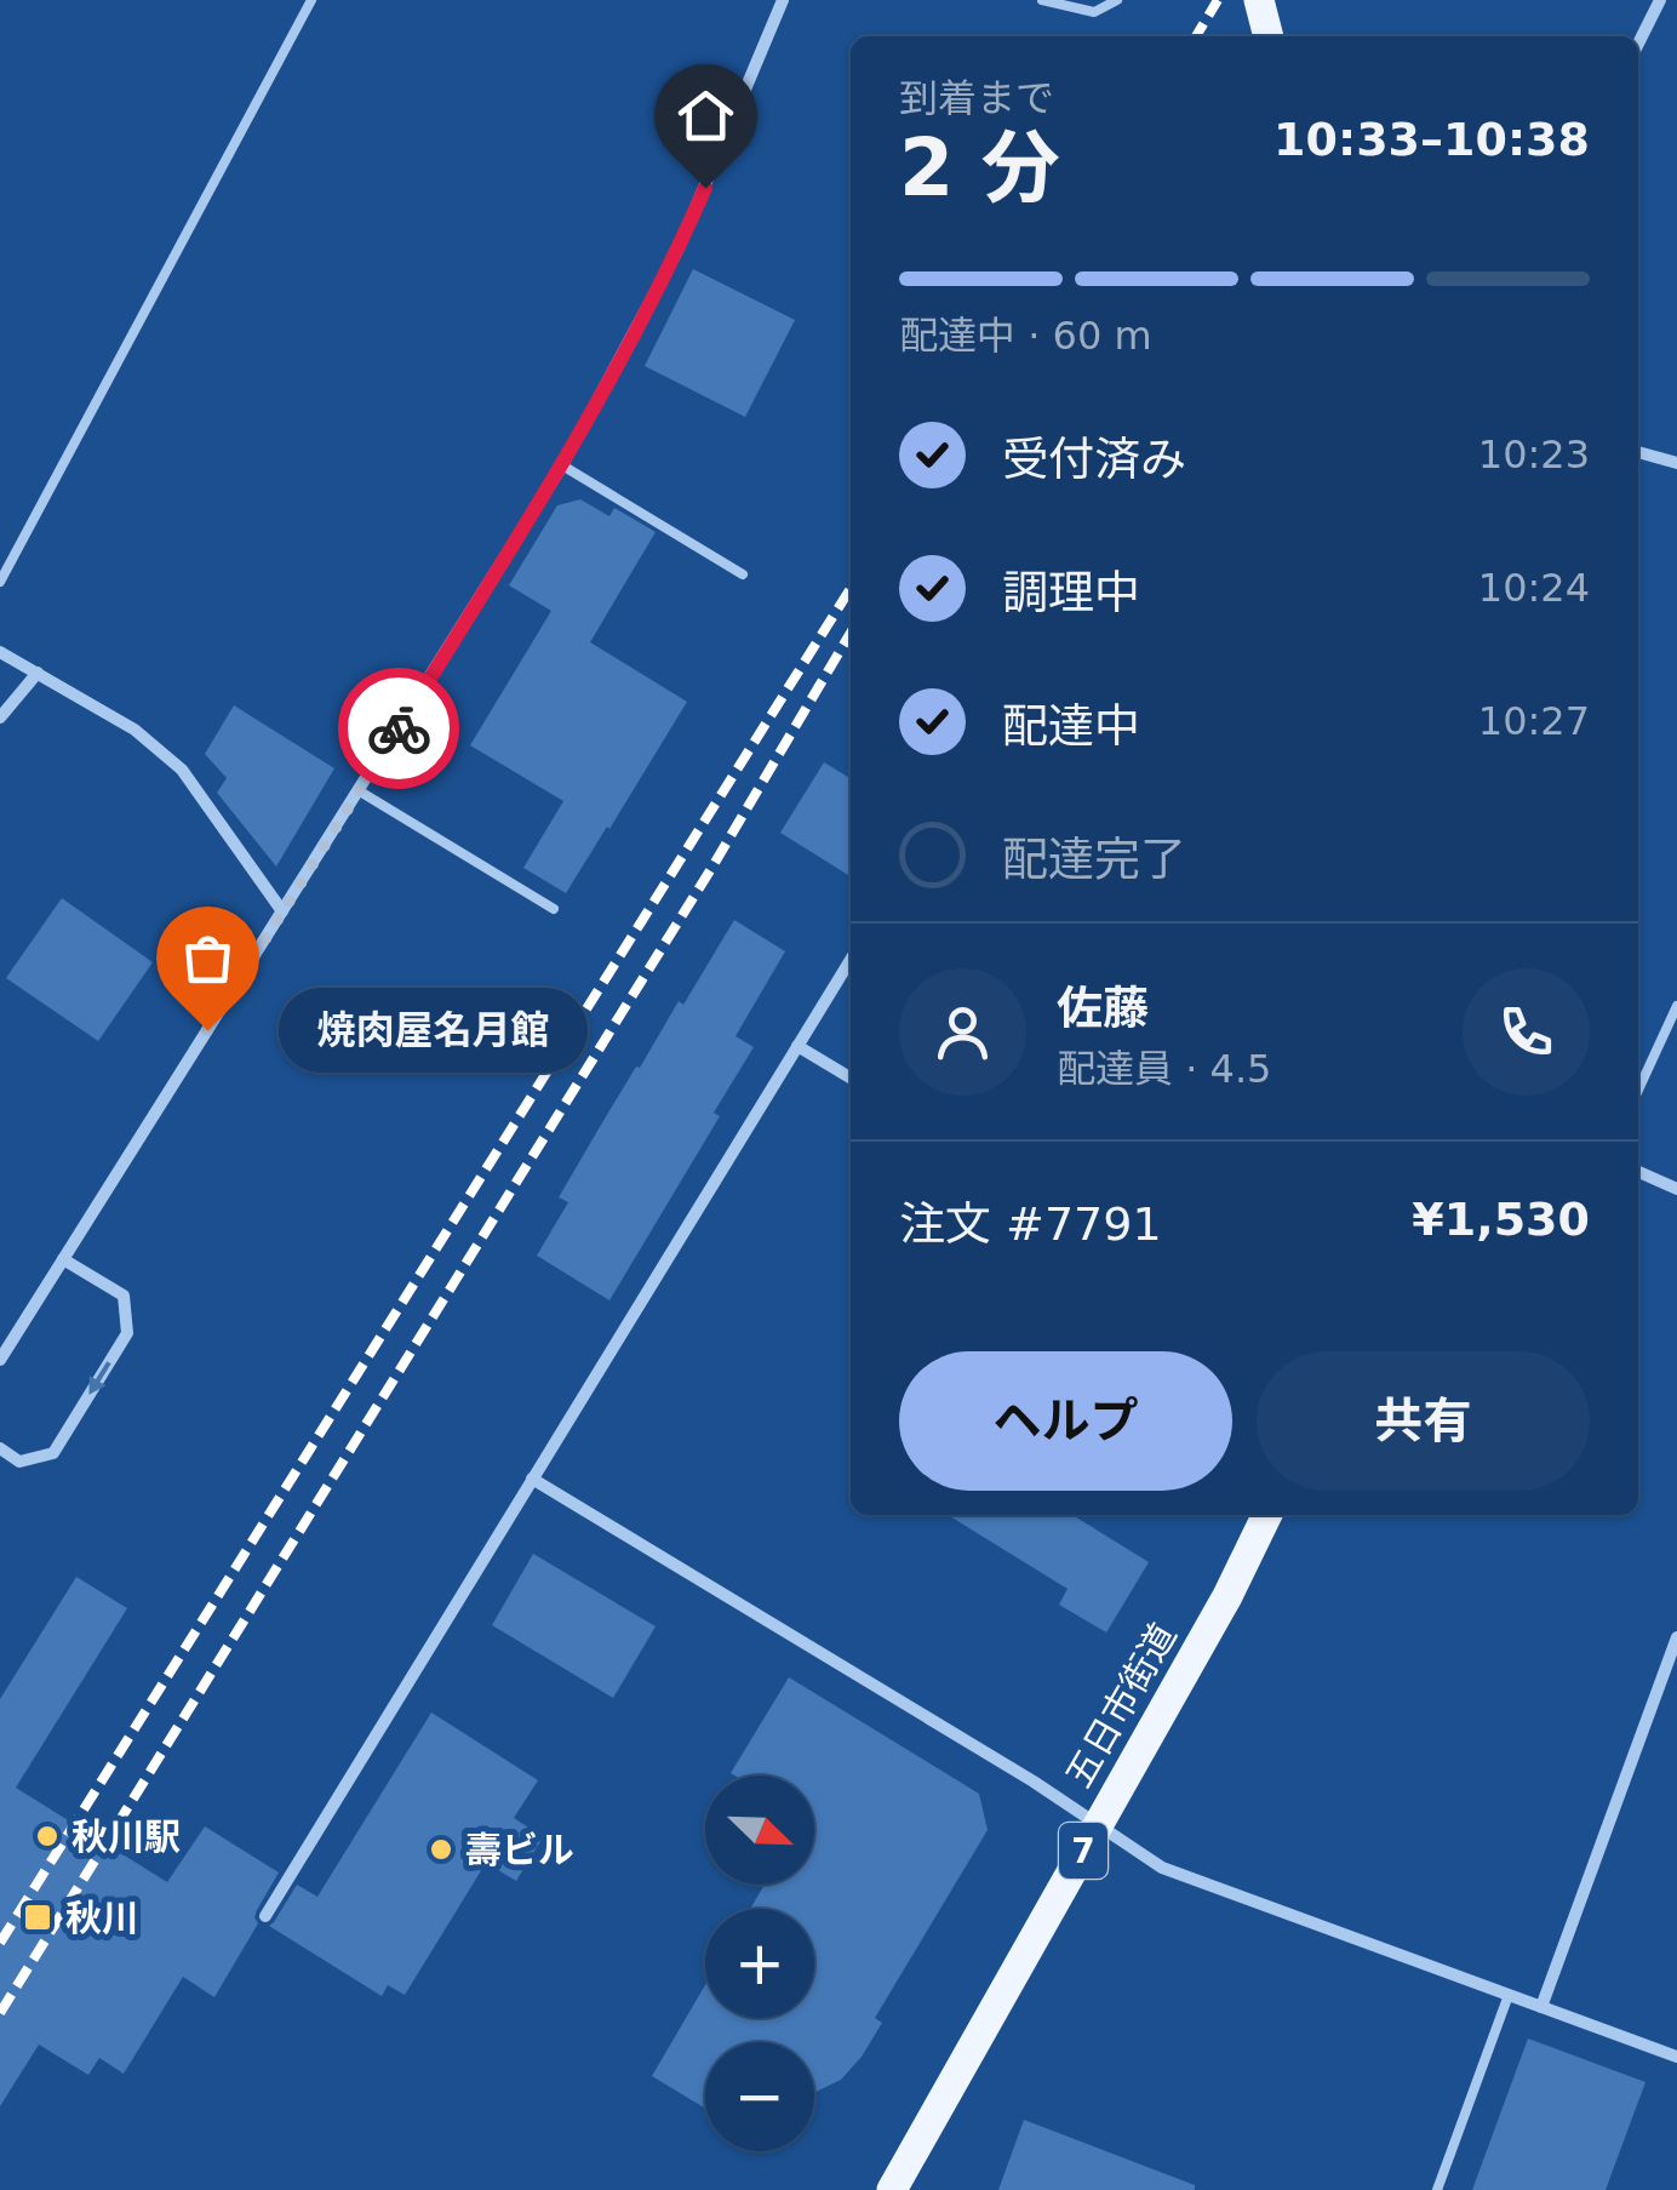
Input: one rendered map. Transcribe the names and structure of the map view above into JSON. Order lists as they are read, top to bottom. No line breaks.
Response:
{"streets":{"main road":["五日市街道","7"]},"places":{"other":["焼肉屋名月館","秋川駅","壽ビル"],"transit":["秋川"]},"north":"bottom right","page":{"heading":["2 分","到着まで","10:33–10:38"],"panel":["佐藤","配達員 · 4.5","注文 #7791","¥1,530"],"bar":"配達中 · 60 m","list":[["受付済み","10:23"],["調理中","10:24"],["配達中","10:27"],"配達完了"],"bubble":"焼肉屋名月館","buttons":["ヘルプ","共有"],"map_buttons":["+","−"]}}
